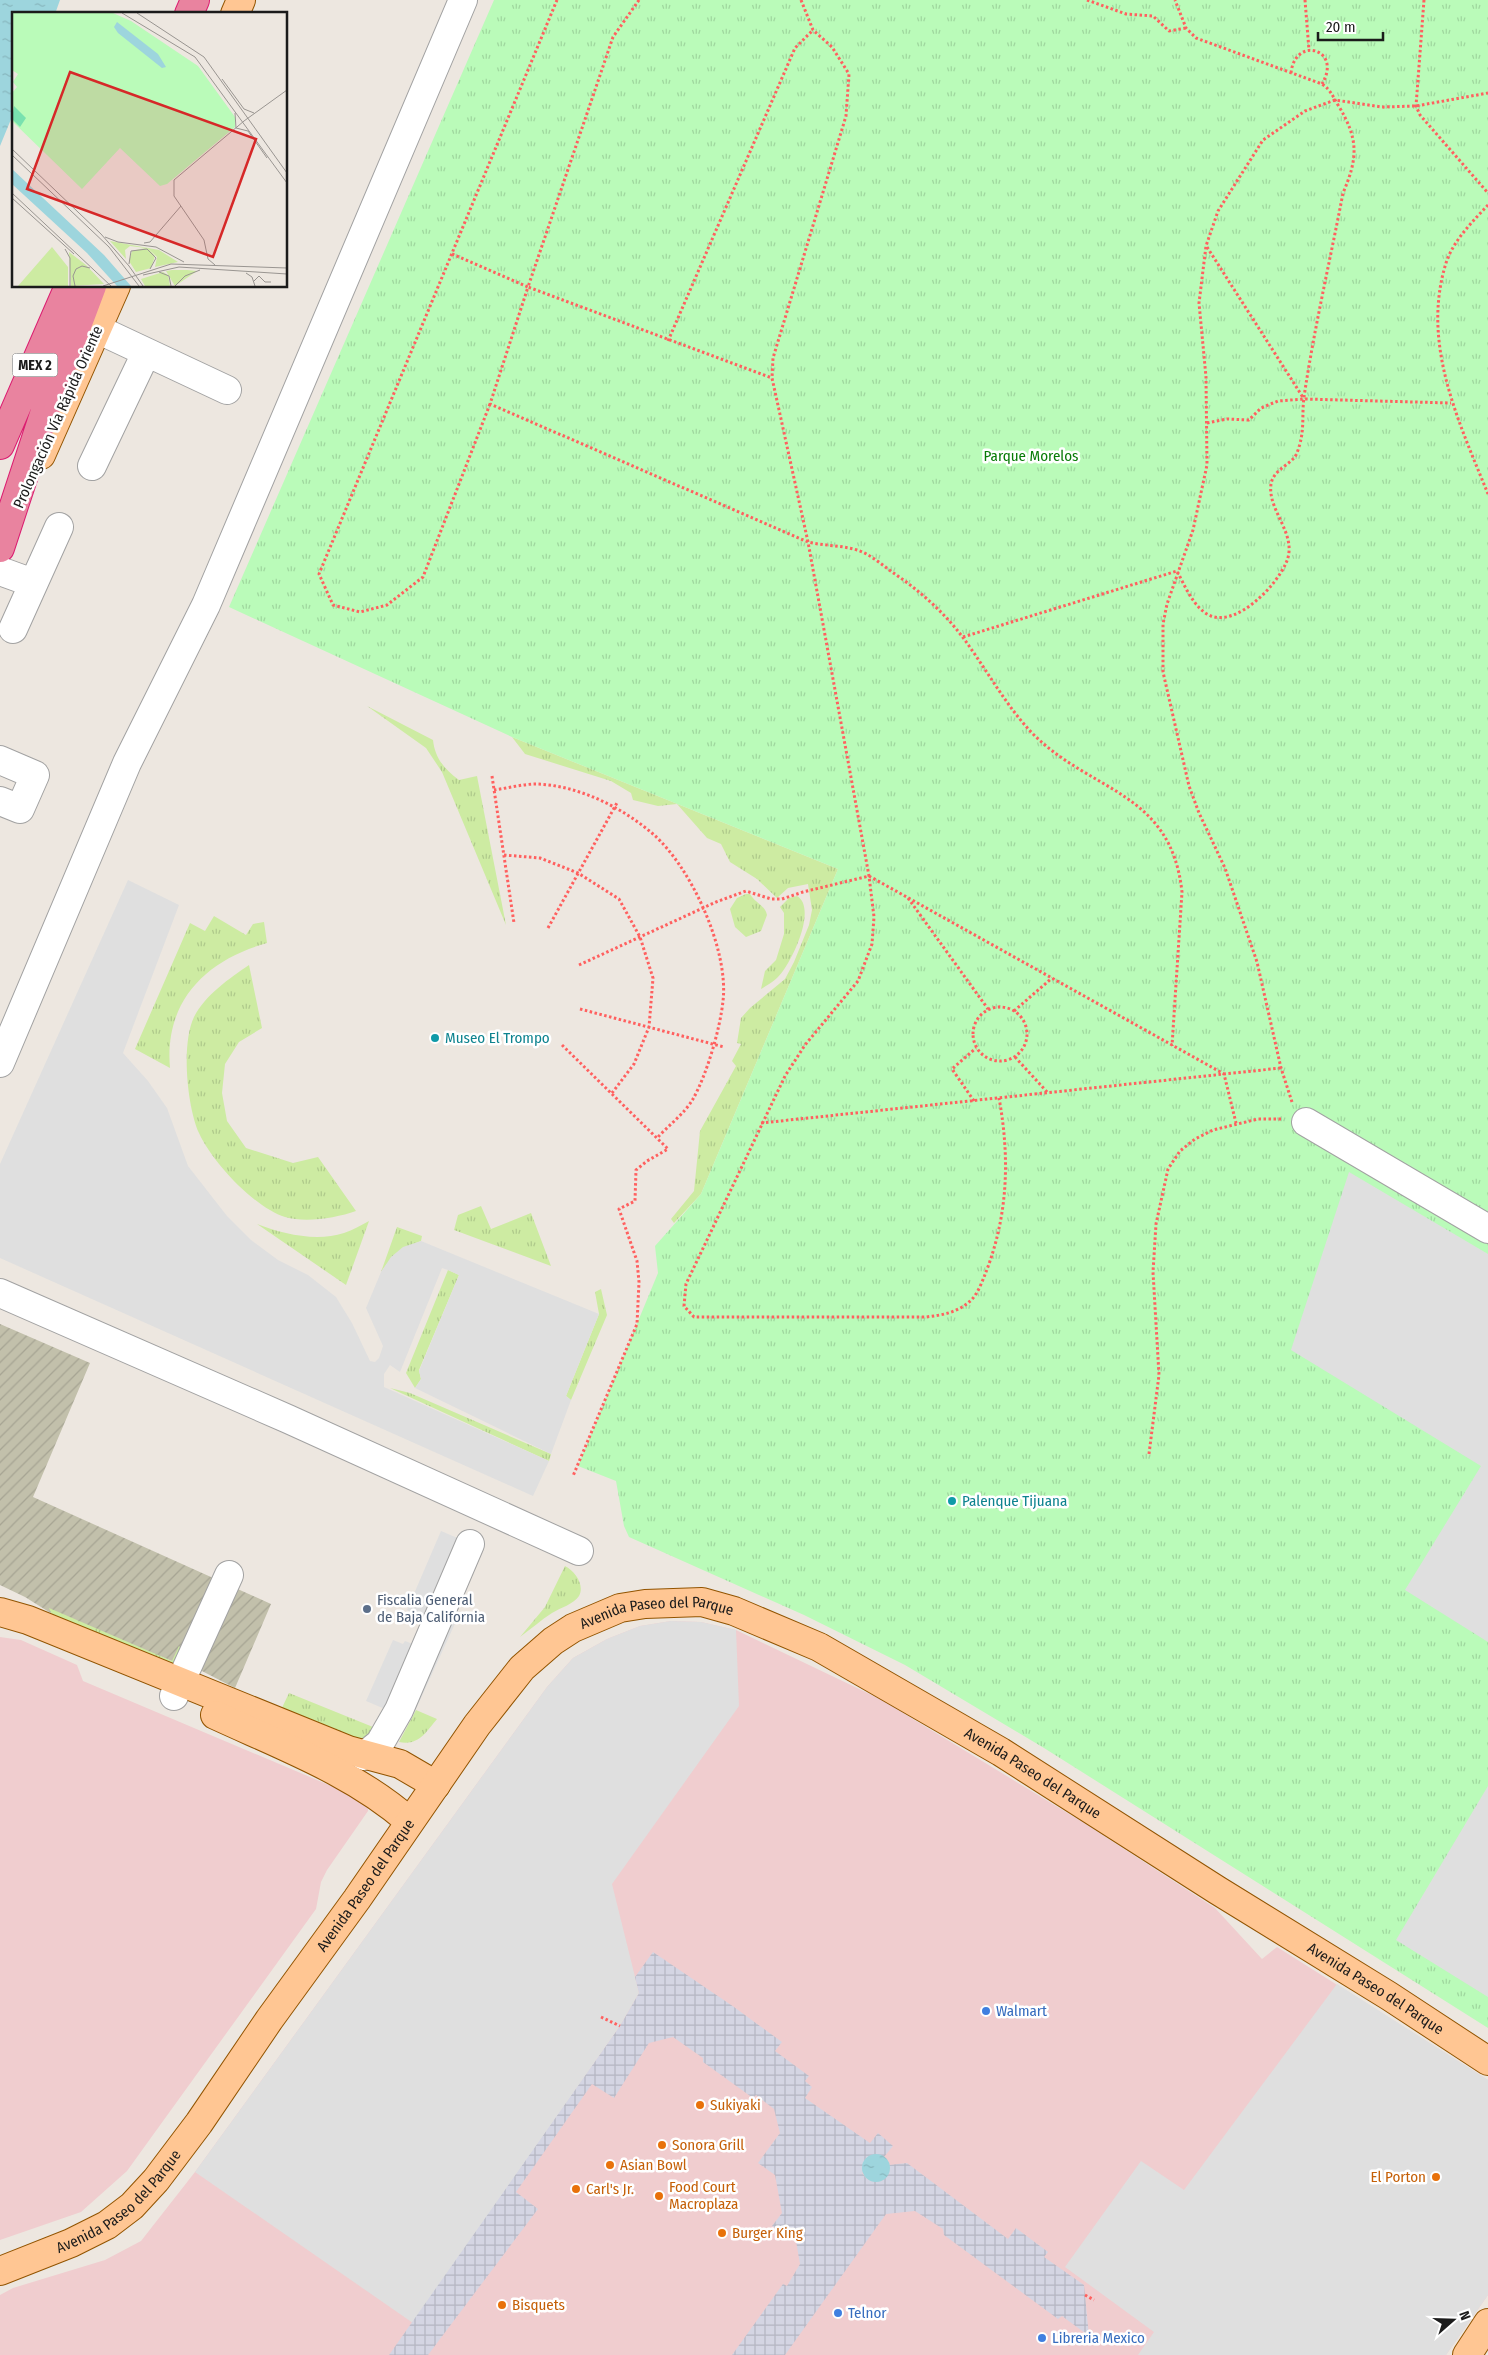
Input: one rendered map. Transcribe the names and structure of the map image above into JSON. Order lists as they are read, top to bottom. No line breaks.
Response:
{"streets":{"highway":["MEX 2"],"main road":["Prolongación Vía Rápida Oriente","Avenida Paseo del Parque"]},"parks":["Parque Morelos"],"places":["Museo El Trompo","Palenque Tijuana","Fiscalia General de Baja California","Walmart","Sukiyaki","Sonora Grill","Asian Bowl","El Porton","Carl's Jr.","Food Court Macroplaza","Burger King","Bisquets","Telnor","Libreria Mexico"],"scale_bar":"20 m","north":"right"}
